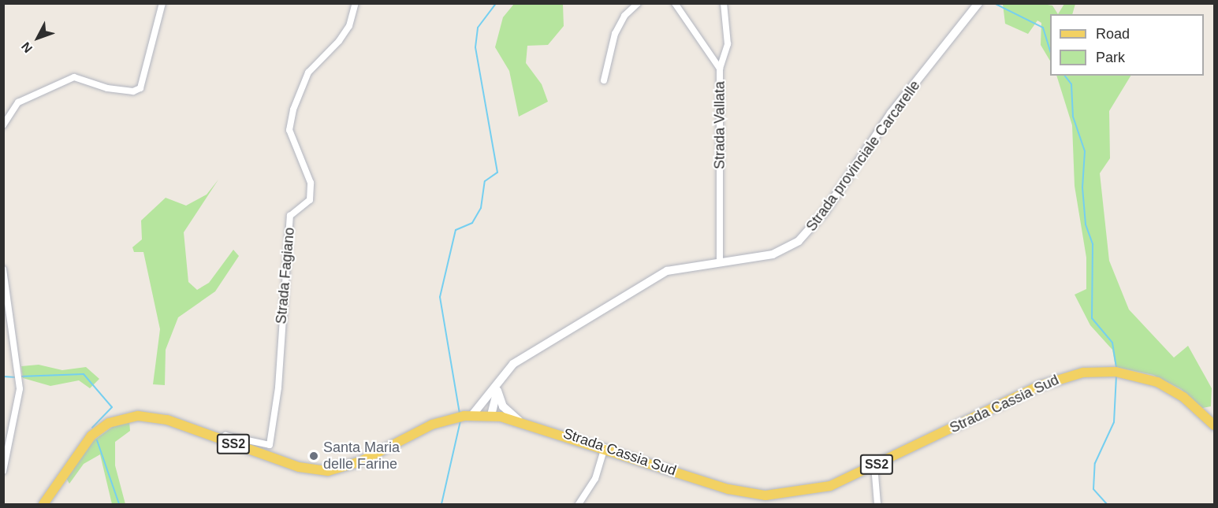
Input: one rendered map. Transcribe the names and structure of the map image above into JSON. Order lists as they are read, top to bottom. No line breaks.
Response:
{"streets":{"main road":["Strada provinciale Carcarelle","Strada Cassia Sud","SS2"],"street":["Strada Vallata","Strada Fagiano"]},"crossings":[["Strada Vallata","Strada provinciale Carcarelle"],["Strada Fagiano","Strada Cassia Sud"]],"places":["Santa Maria delle Farine"],"legend":["Road","Park"],"north":"bottom left"}
